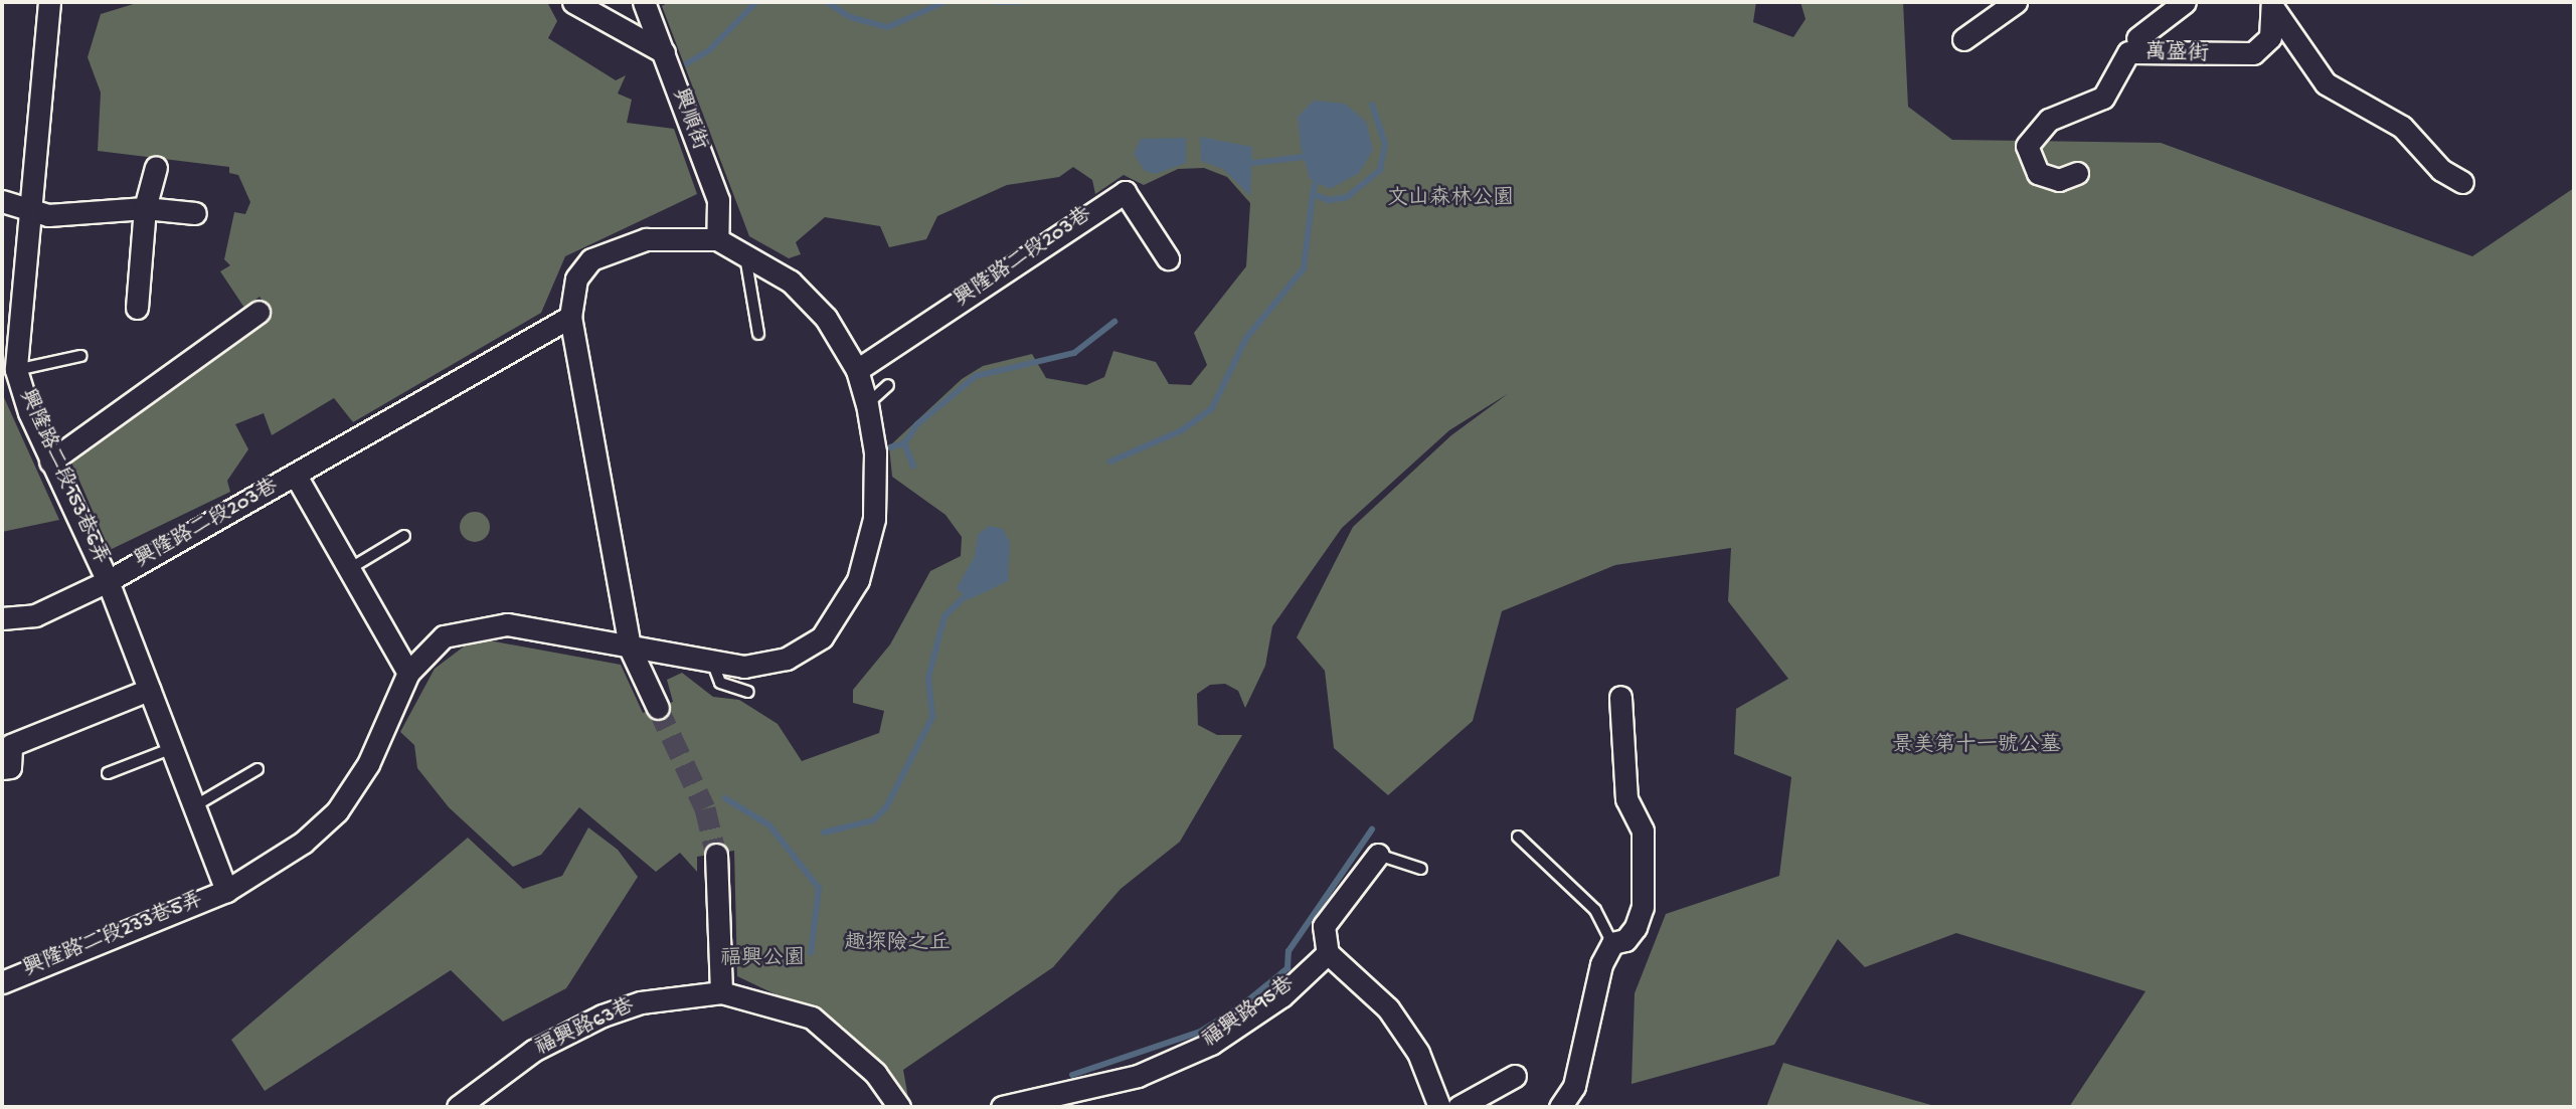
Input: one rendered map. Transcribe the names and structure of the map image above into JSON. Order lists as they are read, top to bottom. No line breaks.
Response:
{"streets":{"street":["萬盛街","興順街","興隆路二段203巷","興隆路二段153巷6弄","興隆路二段233巷5弄","福興路95巷","福興路63巷"]},"crossings":[["興隆路二段203巷","興隆路二段153巷6弄"],["興隆路二段153巷6弄","興隆路二段233巷5弄"]],"parks":["文山森林公園","景美第十一號公墓","趣探險之丘","福興公園"]}
